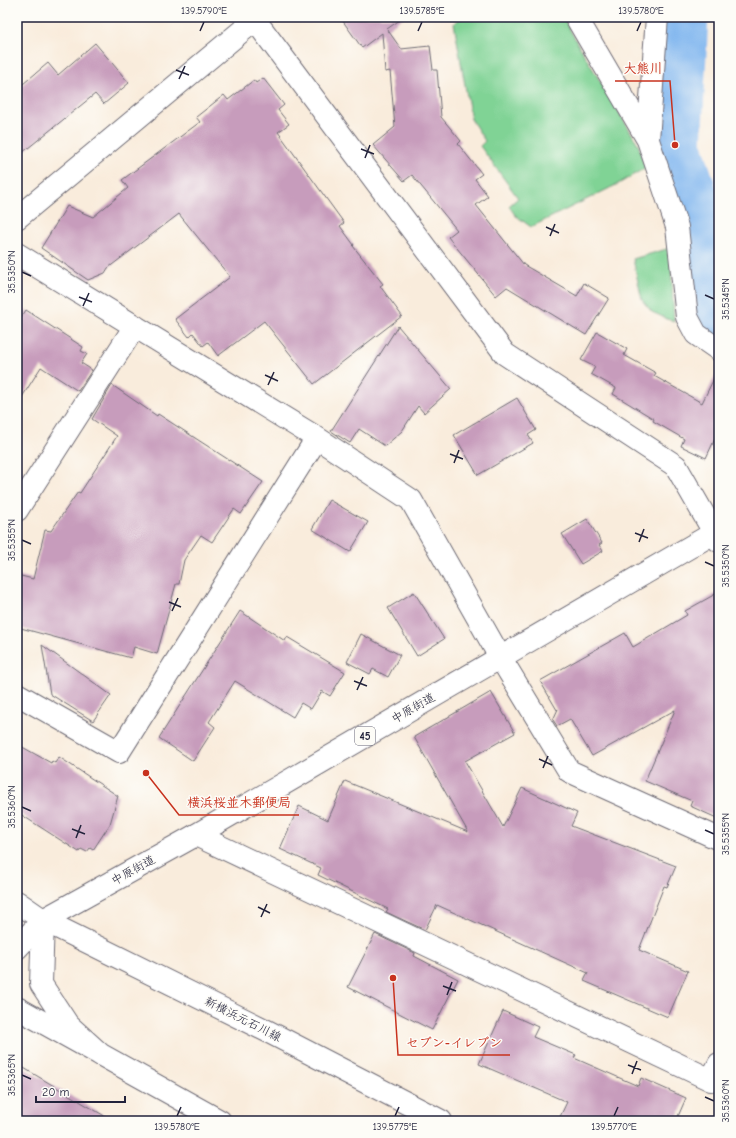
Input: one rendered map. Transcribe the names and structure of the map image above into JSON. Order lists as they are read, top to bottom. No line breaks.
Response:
{"streets":{"street":["中原街道","45","新横浜元石川線"]},"crossings":[["中原街道","新横浜元石川線"]],"places":["大熊川","横浜桜並木郵便局","セブン-イレブン"],"scale_bar":"20 m","coordinates":["139.5790°E","139.5785°E","139.5780°E","35.5350°N","35.5345°N","35.5355°N","35.5360°N","35.5365°N","139.5775°E","139.5770°E"]}
